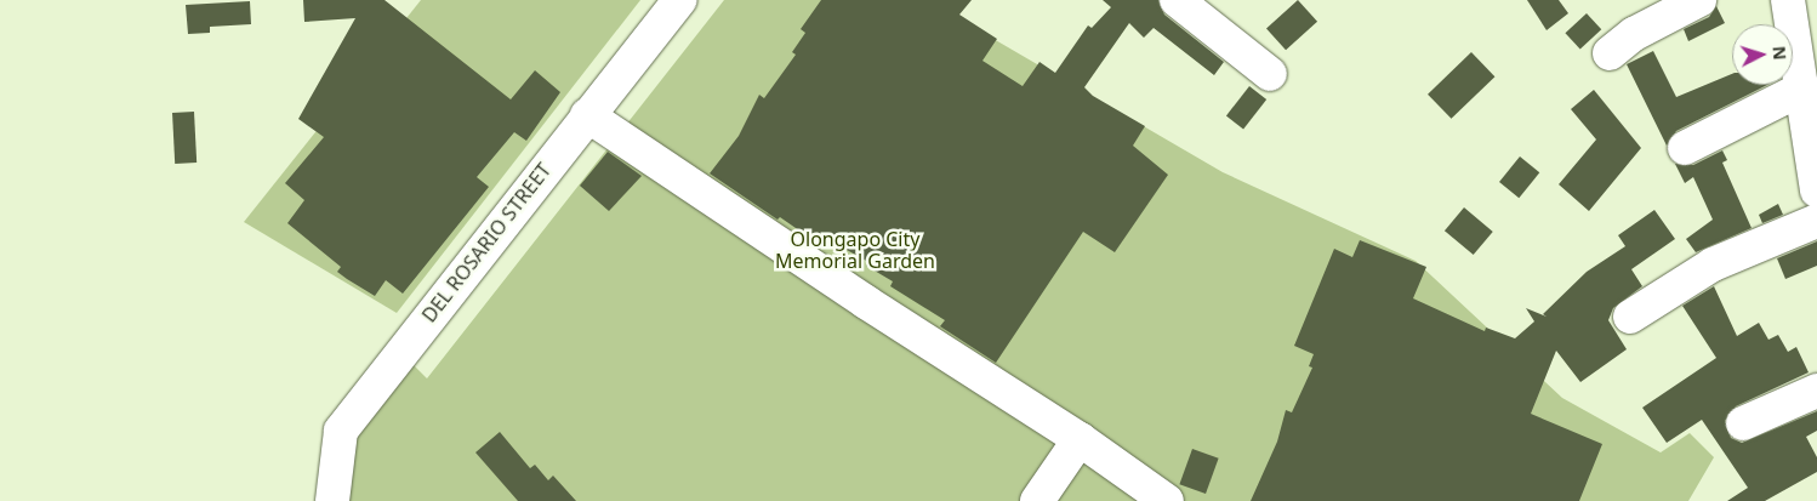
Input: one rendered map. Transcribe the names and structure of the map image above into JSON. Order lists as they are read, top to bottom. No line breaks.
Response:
{"streets":{"street":["DEL ROSARIO STREET"]},"parks":["Olongapo City Memorial Garden"],"north":"right"}
